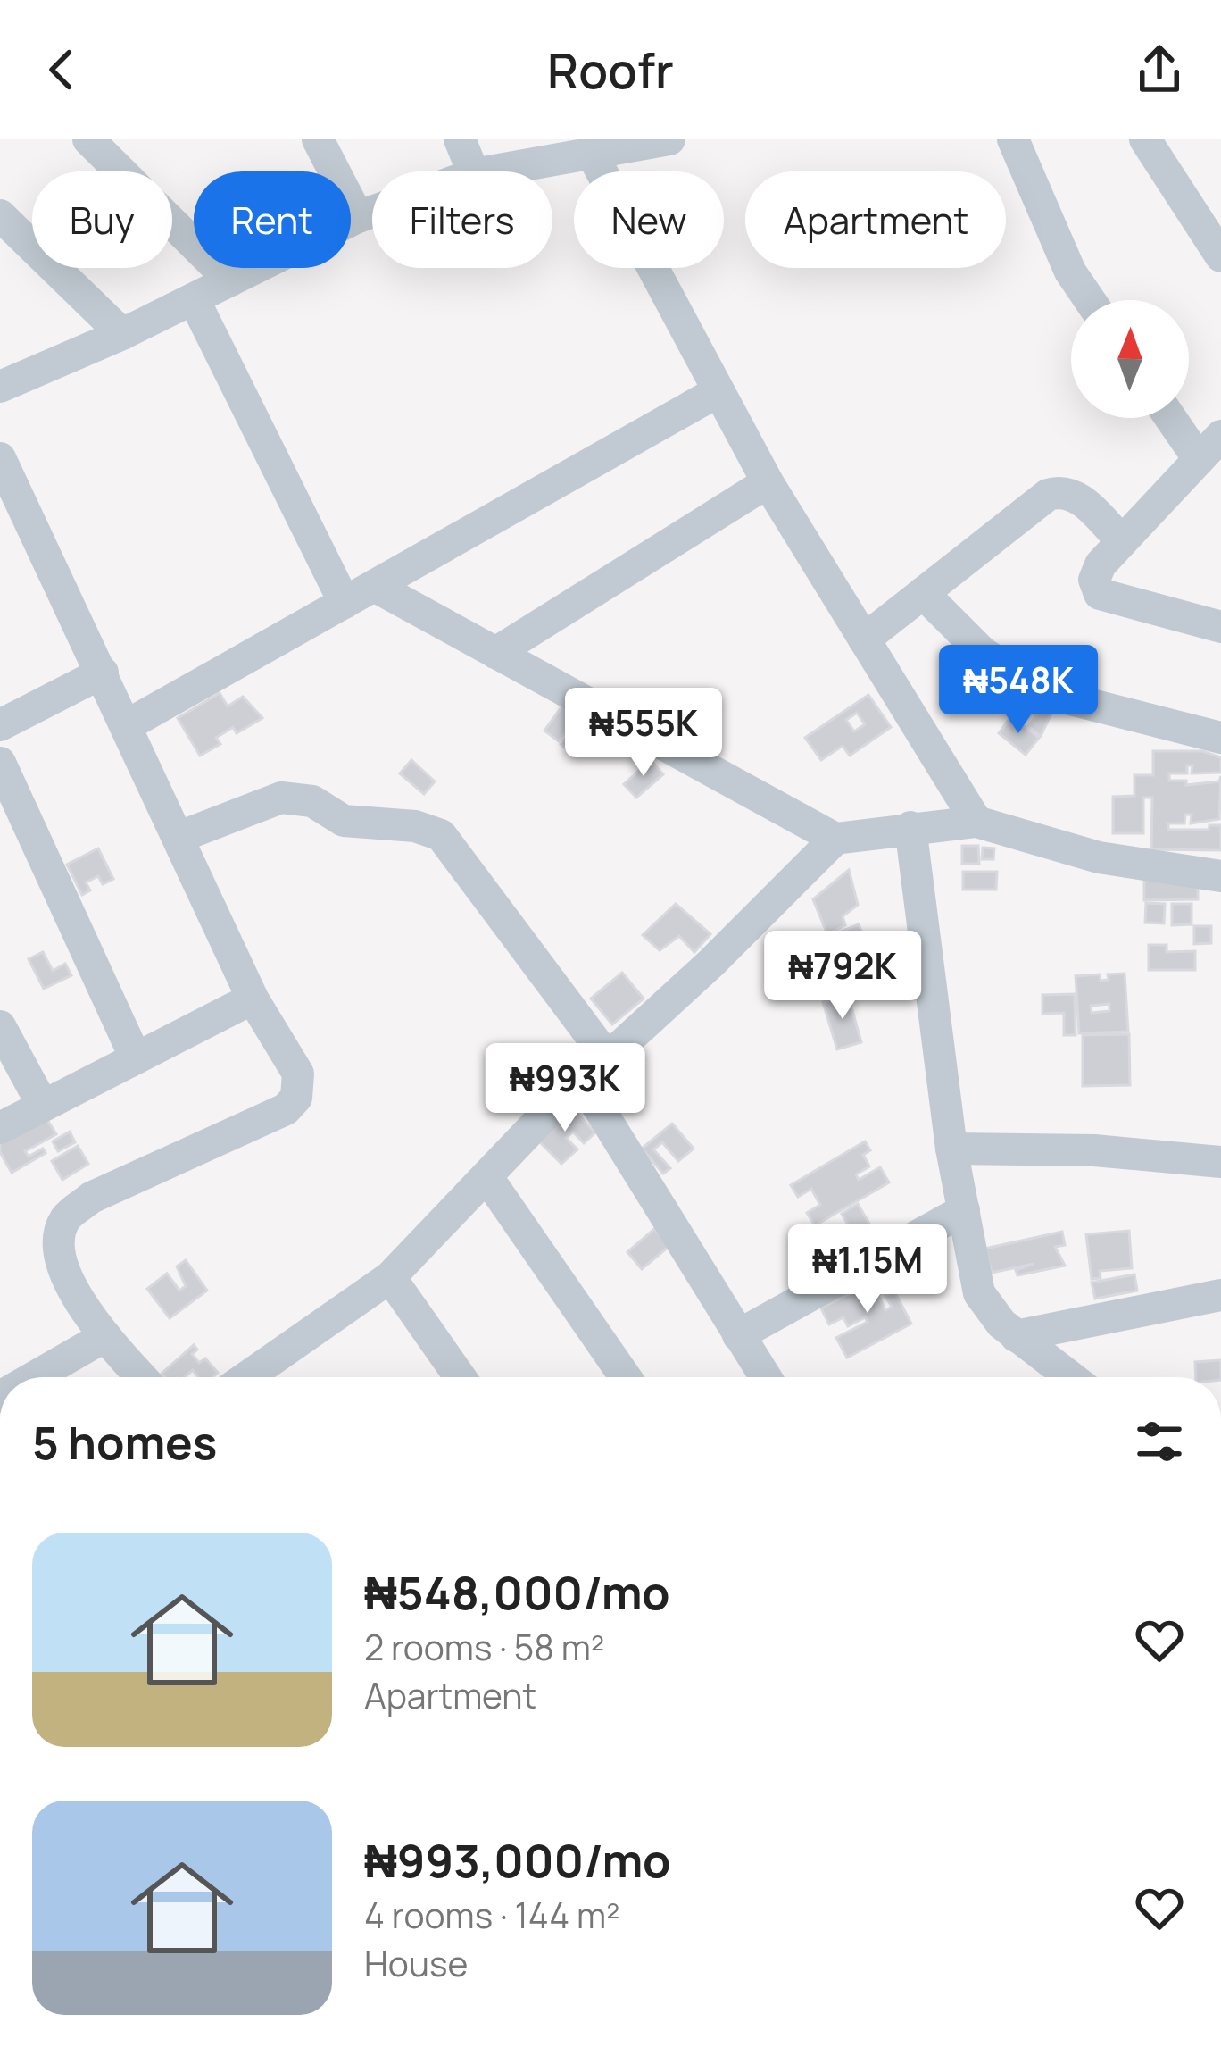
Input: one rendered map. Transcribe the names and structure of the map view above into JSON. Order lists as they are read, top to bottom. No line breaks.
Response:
{"north":"top","page":{"header":"Roofr","chip":["Buy","Rent","Filters","New","Apartment"],"price":["₦548K","₦555K","₦792K","₦993K","₦1.15M"],"heading":"5 homes","list":[{"name":"₦548,000/mo","note":"2 rooms · 58 m² · Apartment"},{"name":"₦993,000/mo","note":"4 rooms · 144 m² · House"}]}}
